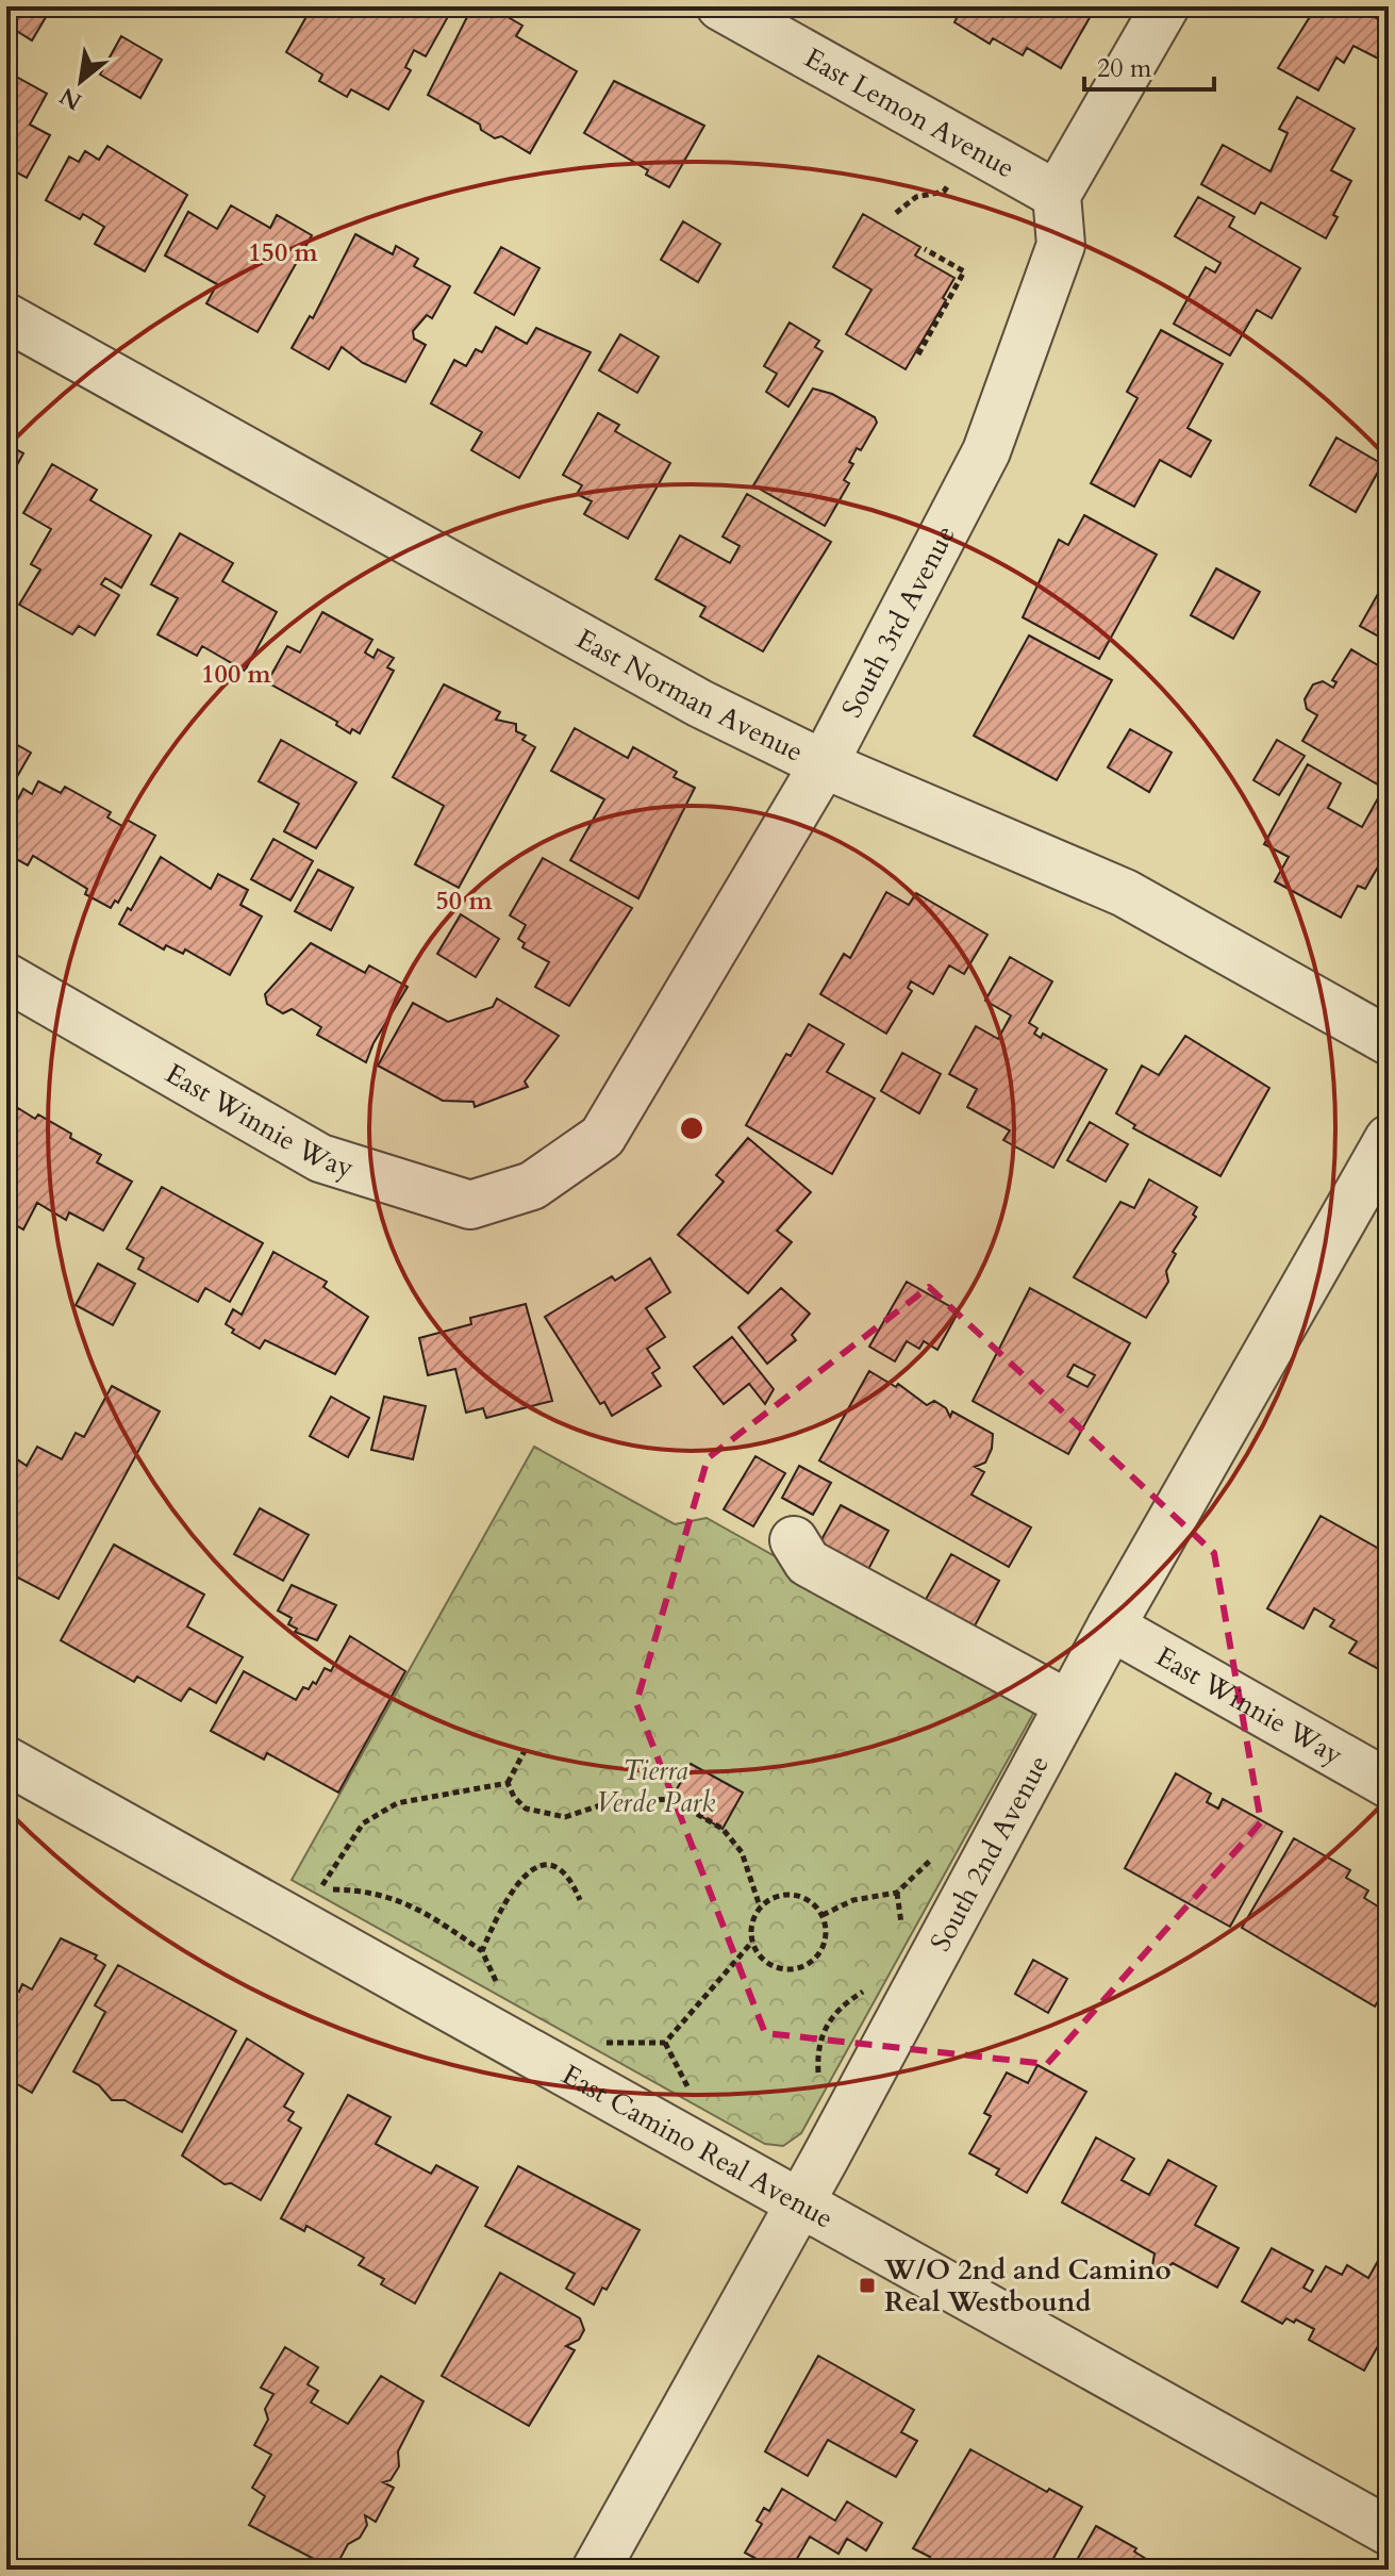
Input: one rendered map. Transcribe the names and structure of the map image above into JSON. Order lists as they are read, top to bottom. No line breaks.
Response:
{"streets":{"street":["East Lemon Avenue","South 3rd Avenue","East Norman Avenue","East Winnie Way","South 2nd Avenue","East Camino Real Avenue"]},"crossings":[["East Lemon Avenue","South 3rd Avenue"],["South 3rd Avenue","East Norman Avenue"],["South 3rd Avenue","East Winnie Way"],["East Winnie Way","South 2nd Avenue"],["South 2nd Avenue","East Camino Real Avenue"]],"parks":["Tierra Verde Park"],"places":{"transit":["W/O 2nd and Camino Real Westbound"]},"scale_bar":"20 m","north":"bottom left","rings":["150 m","100 m","50 m"]}
